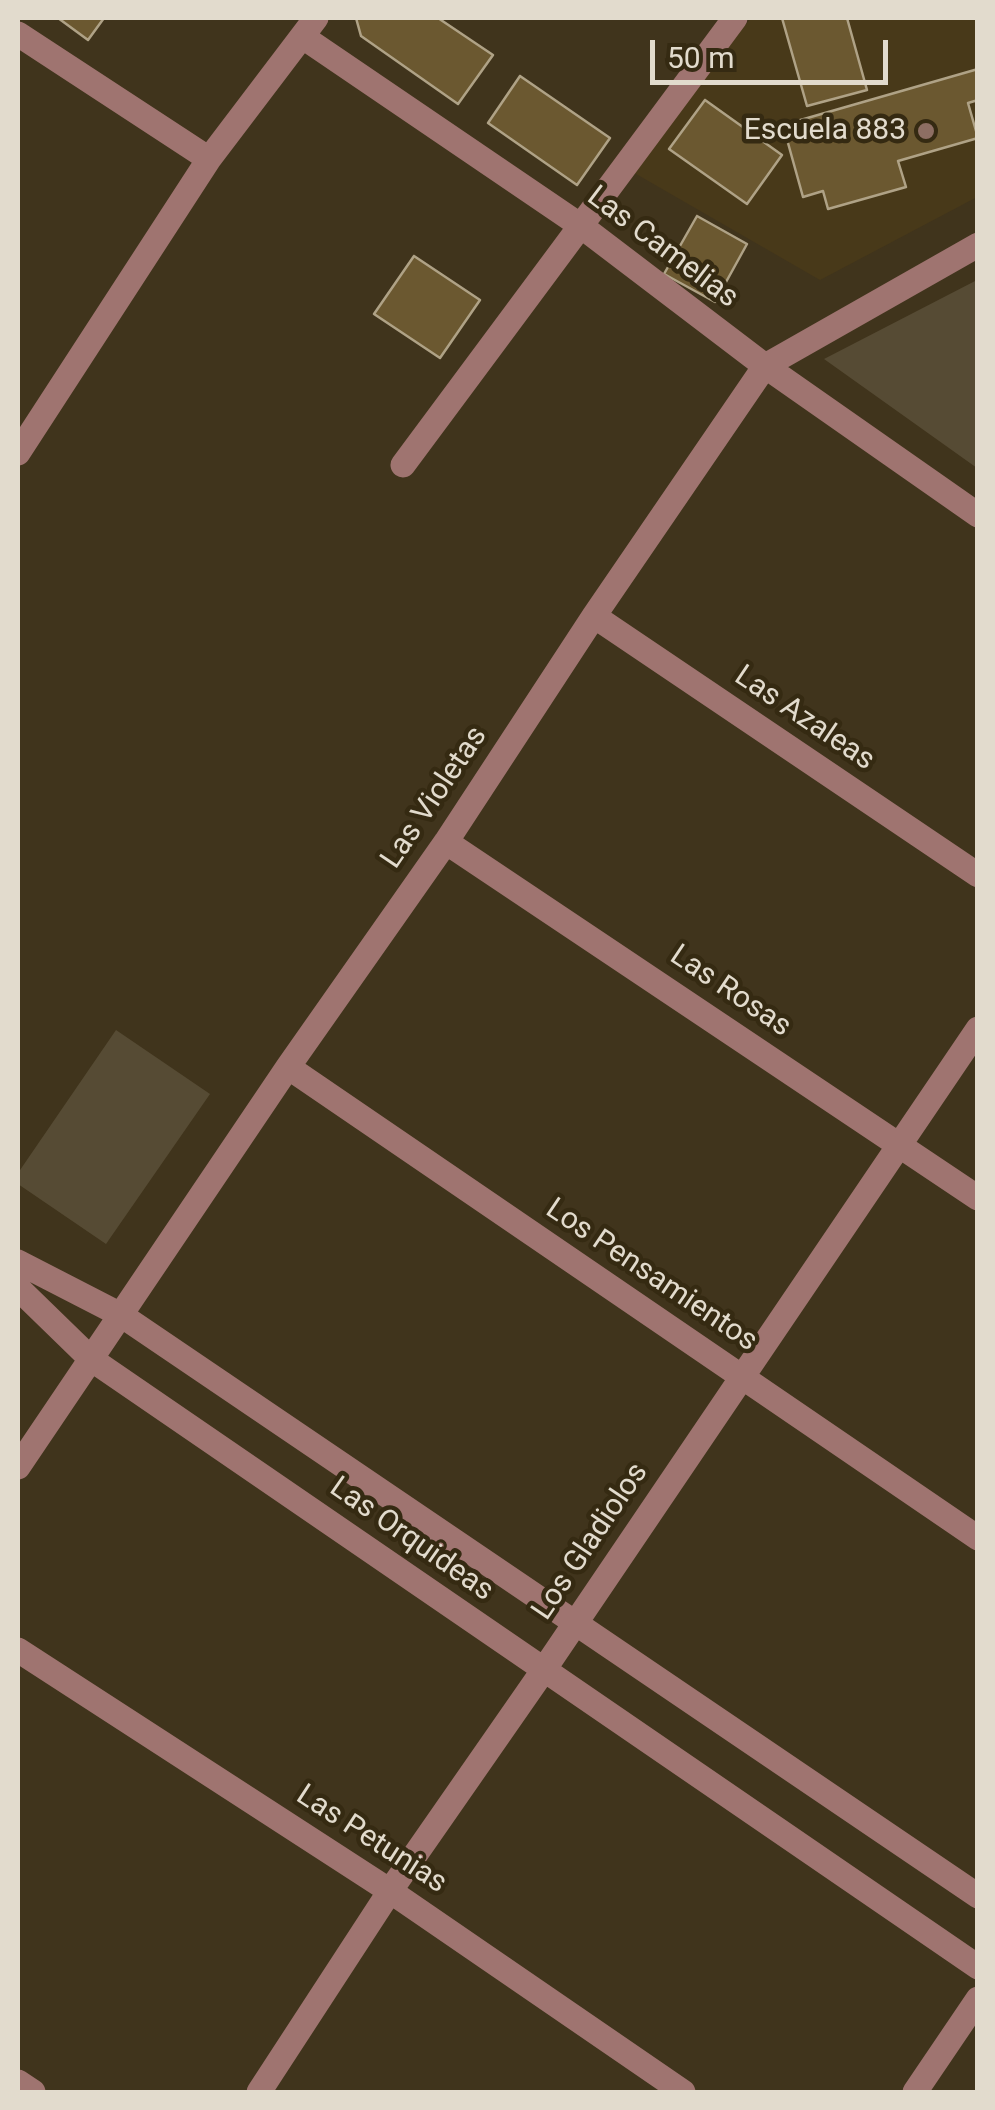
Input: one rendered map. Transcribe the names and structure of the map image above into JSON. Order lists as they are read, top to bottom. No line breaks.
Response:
{"streets":{"street":["Las Camelias","Las Azaleas","Las Violetas","Las Rosas","Los Pensamientos","Las Orquideas","Los Gladiolos","Las Petunias"]},"crossings":[["Las Camelias","Las Violetas"],["Las Azaleas","Las Violetas"],["Las Violetas","Las Rosas"],["Las Violetas","Los Pensamientos"],["Las Violetas","Las Orquideas"],["Las Rosas","Los Gladiolos"],["Los Pensamientos","Los Gladiolos"],["Las Orquideas","Los Gladiolos"],["Los Gladiolos","Las Petunias"]],"places":["Escuela 883"],"scale_bar":"50 m"}
